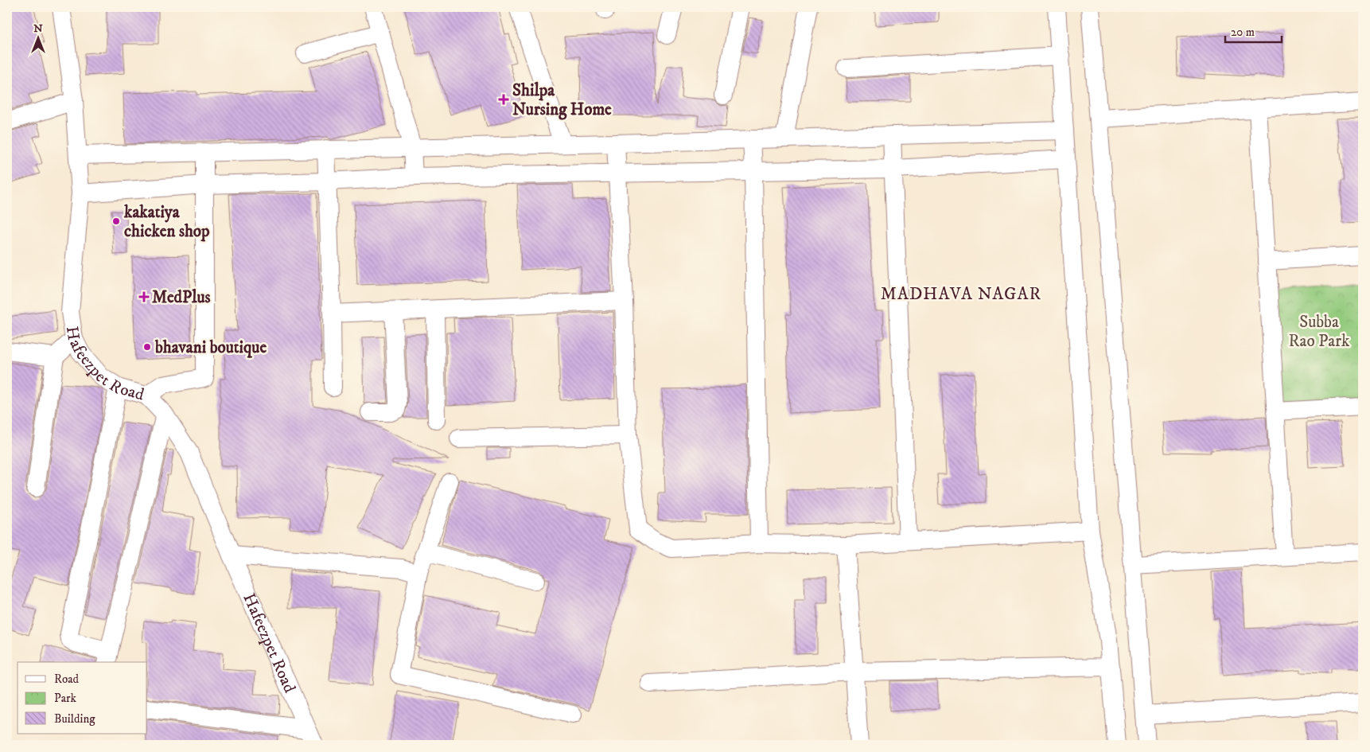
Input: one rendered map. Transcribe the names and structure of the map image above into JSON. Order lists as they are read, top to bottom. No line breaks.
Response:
{"streets":{"street":["Hafeezpet Road"]},"districts":["MADHAVA NAGAR"],"parks":["Subba Rao Park"],"places":{"health":["Shilpa Nursing Home","MedPlus"],"other":["kakatiya chicken shop","bhavani boutique"]},"legend":["Road","Park","Building"],"scale_bar":"20 m","north":"top"}
